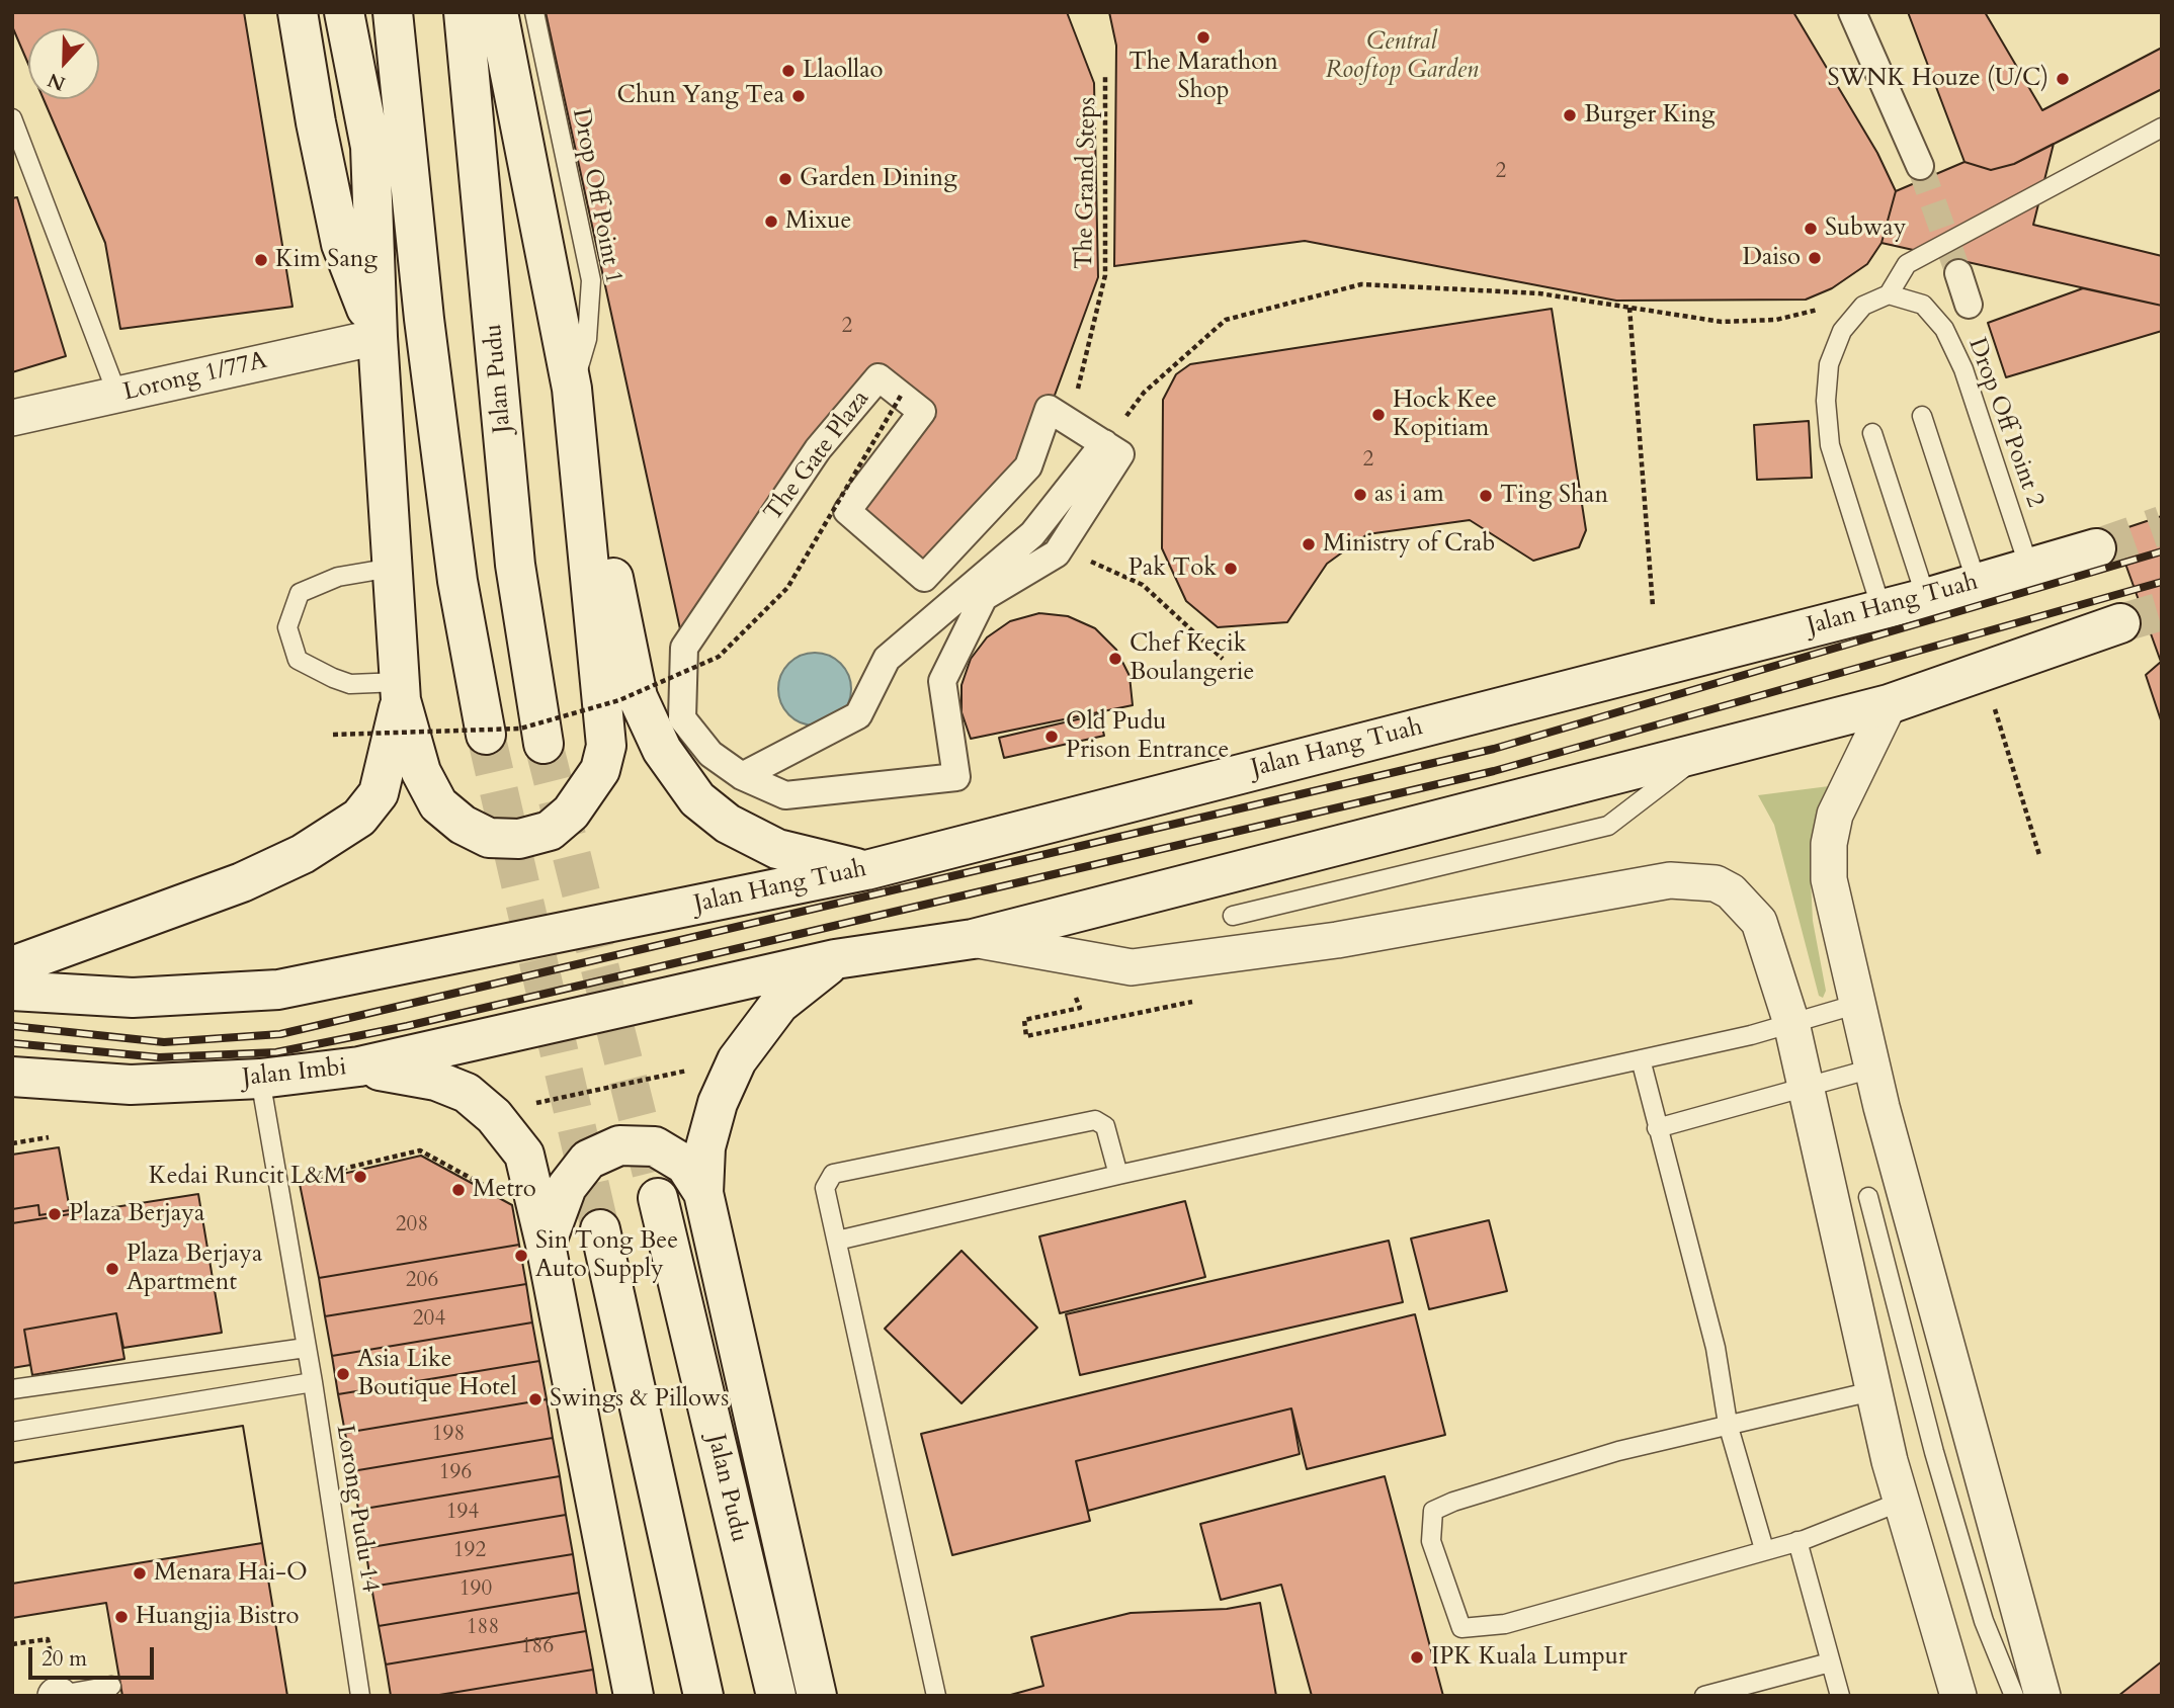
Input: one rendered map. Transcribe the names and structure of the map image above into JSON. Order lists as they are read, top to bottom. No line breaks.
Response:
{"streets":{"main road":["Jalan Pudu","Jalan Hang Tuah","Jalan Imbi"],"street":["Lorong 1/77A","The Gate Plaza"],"lane":["Drop Off Point 1","Drop Off Point 2","Lorong Pudu 14"],"path":["The Grand Steps"]},"crossings":[["The Grand Steps","The Gate Plaza"],["Drop Off Point 2","Jalan Hang Tuah"],["Jalan Imbi","Lorong Pudu 14"]],"parks":["Central Rooftop Garden"],"places":["The Marathon Shop","Llaollao","SWNK Houze (U/C)","Chun Yang Tea","Burger King","Garden Dining","Mixue","Subway","Daiso","Kim Sang","Hock Kee Kopitiam","as i am","Ting Shan","Ministry of Crab","Pak Tok","Chef Kecik Boulangerie","Old Pudu Prison Entrance","Kedai Runcit L&M","Metro","Plaza Berjaya","Sin Tong Bee Auto Supply","Plaza Berjaya Apartment","Asia Like Boutique Hotel","Swings & Pillows","Menara Hai-O","Huangjia Bistro","IPK Kuala Lumpur"],"house_numbers":["2","2","2","208","206","204","198","196","194","192","190","188","186"],"scale_bar":"20 m","north":"bottom"}
